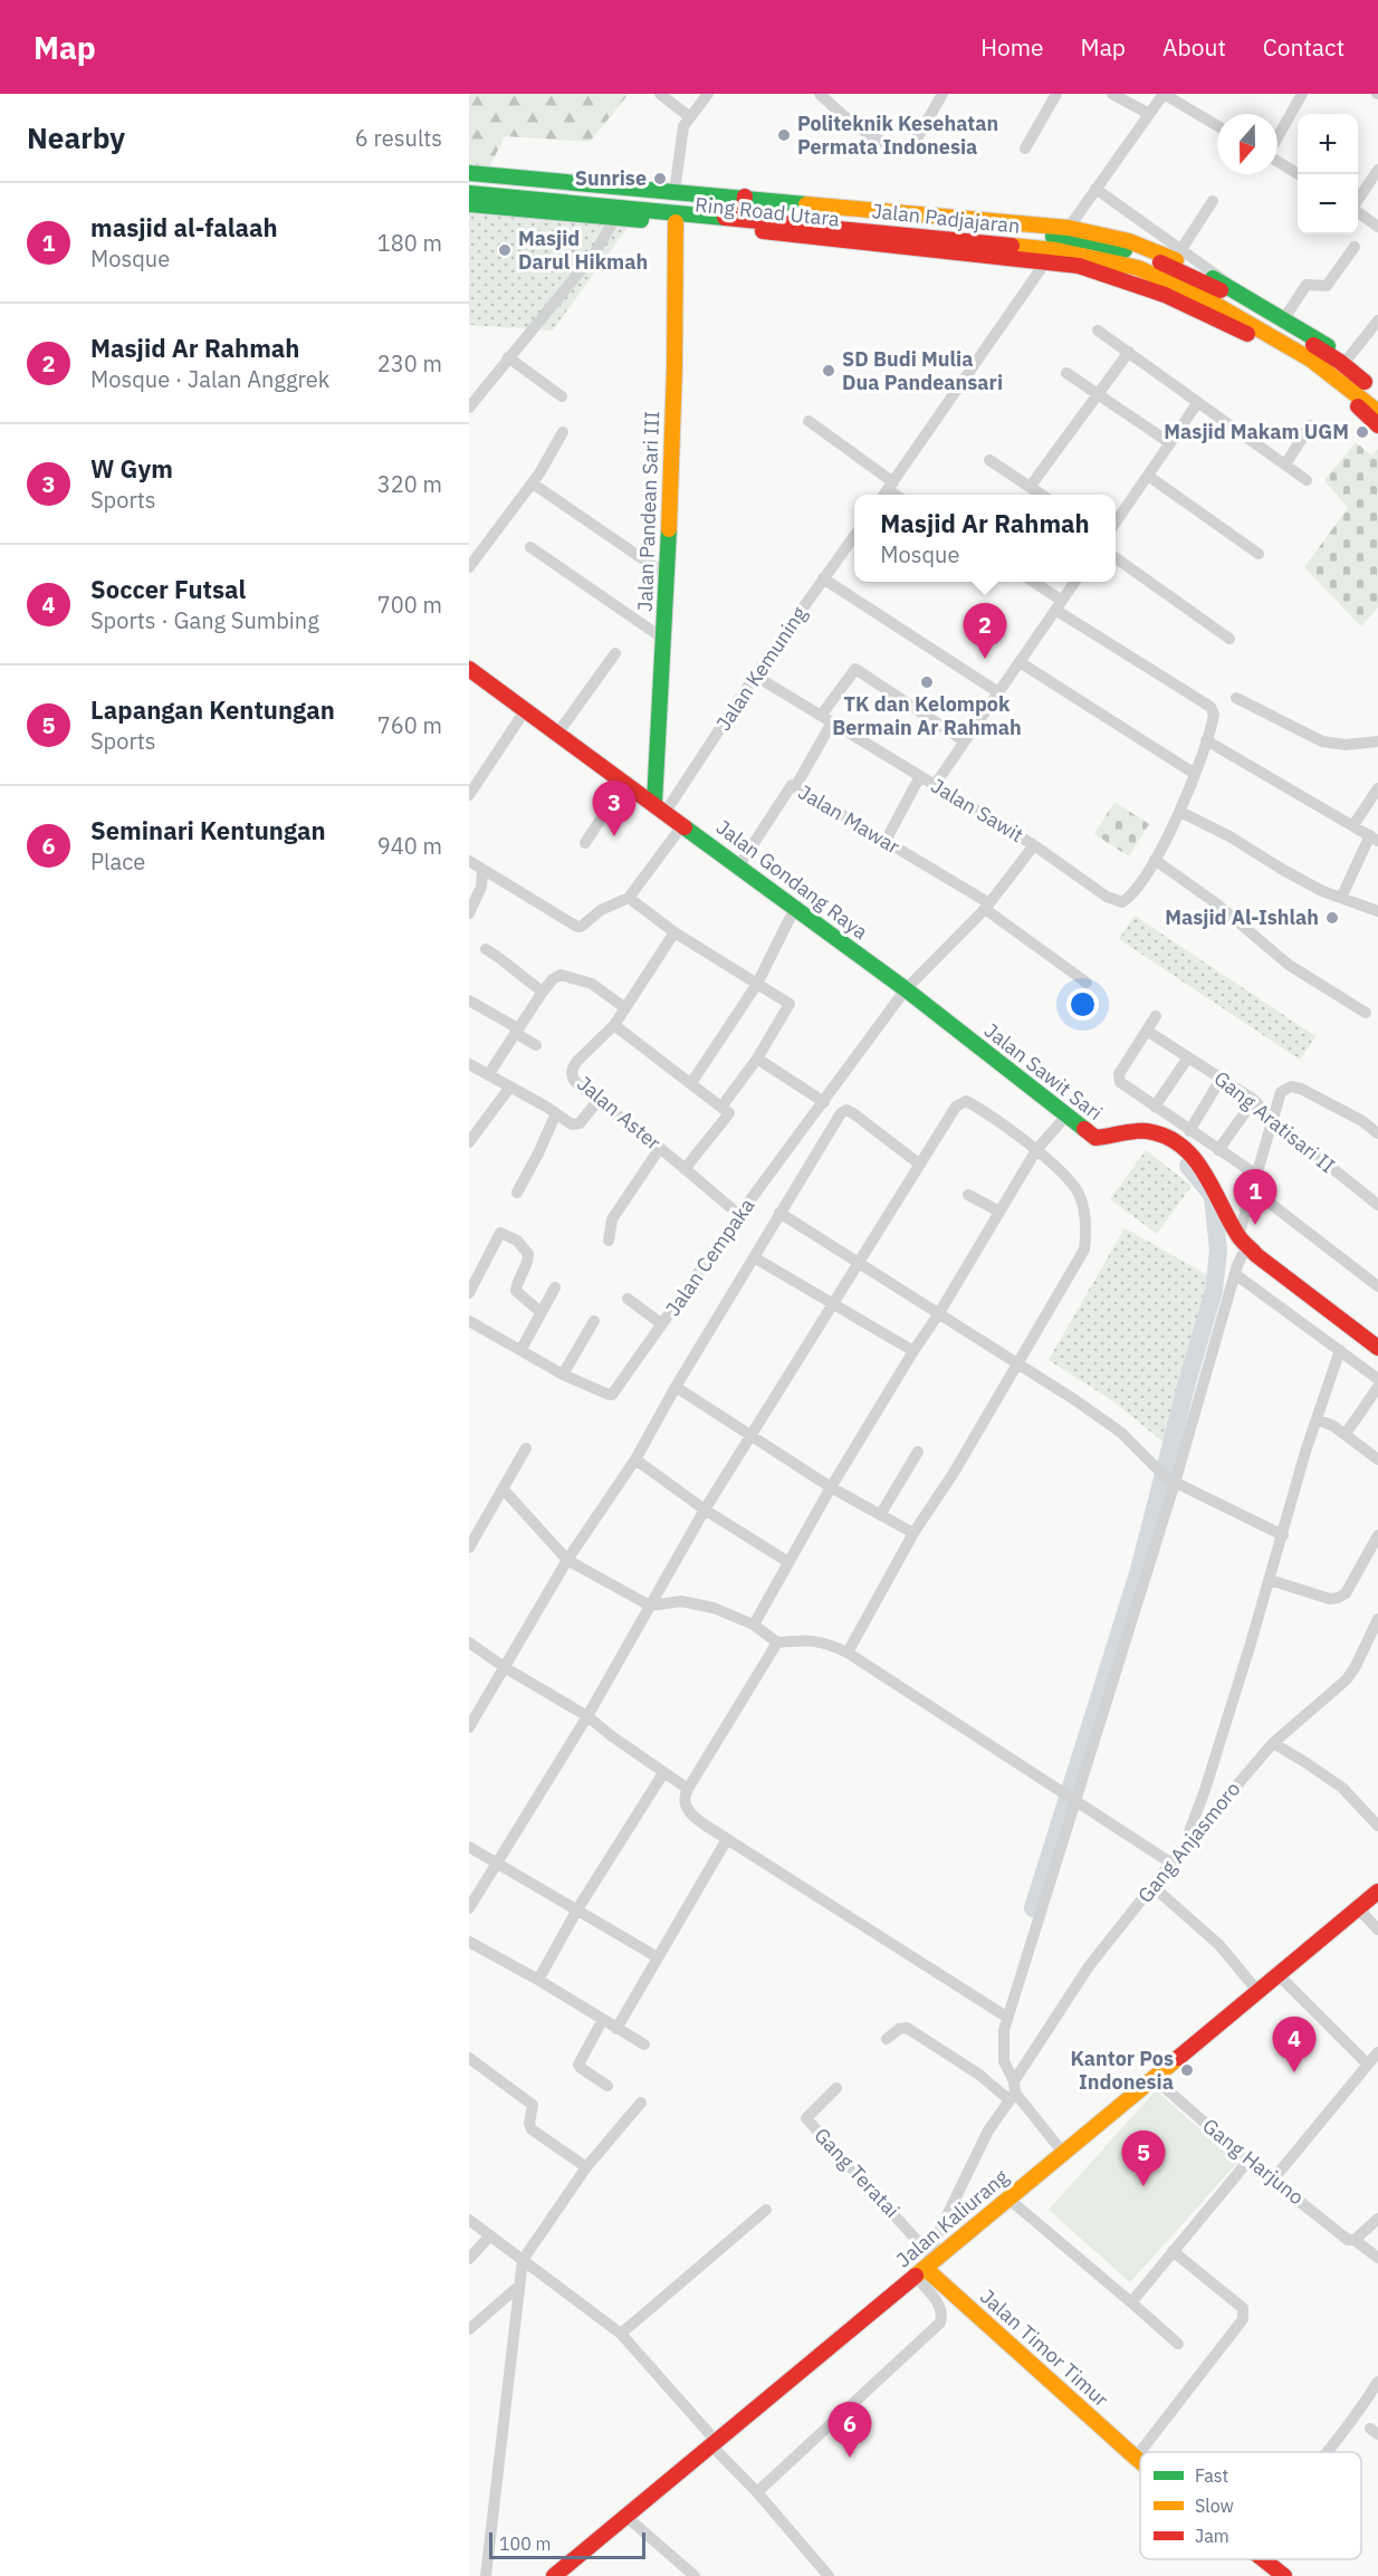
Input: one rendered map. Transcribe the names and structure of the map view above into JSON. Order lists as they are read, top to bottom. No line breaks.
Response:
{"streets":{"main road":["Ring Road Utara","Jalan Padjajaran","Jalan Pandean Sari III","Jalan Gondang Raya","Jalan Sawit Sari","Jalan Kaliurang","Jalan Timor Timur"],"street":["Jalan Kemuning","Jalan Sawit","Jalan Mawar","Jalan Aster","Gang Aratisari II","Jalan Cempaka","Gang Anjasmoro","Gang Harjuno","Gang Teratai"]},"crossings":[["Ring Road Utara","Jalan Padjajaran"],["Ring Road Utara","Jalan Pandean Sari III"],["Jalan Pandean Sari III","Jalan Kemuning"],["Jalan Pandean Sari III","Jalan Gondang Raya"],["Jalan Kemuning","Jalan Sawit"],["Jalan Kemuning","Jalan Gondang Raya"],["Jalan Sawit","Jalan Mawar"],["Jalan Sawit","Jalan Gondang Raya"],["Jalan Sawit","Jalan Sawit Sari"],["Jalan Sawit","Jalan Cempaka"],["Jalan Mawar","Jalan Gondang Raya"],["Jalan Gondang Raya","Jalan Sawit Sari"],["Jalan Gondang Raya","Jalan Cempaka"],["Jalan Sawit Sari","Jalan Cempaka"],["Jalan Aster","Jalan Cempaka"],["Gang Anjasmoro","Gang Teratai"],["Gang Anjasmoro","Jalan Kaliurang"],["Gang Anjasmoro","Jalan Timor Timur"],["Gang Harjuno","Jalan Kaliurang"],["Gang Teratai","Jalan Kaliurang"],["Gang Teratai","Jalan Timor Timur"],["Jalan Kaliurang","Jalan Timor Timur"]],"places":["Politeknik Kesehatan Permata Indonesia","Sunrise","Masjid Darul Hikmah","SD Budi Mulia Dua Pandeansari","Masjid Makam UGM","TK dan Kelompok Bermain Ar Rahmah","Masjid Al-Ishlah","Kantor Pos Indonesia"],"legend":["Fast","Slow","Jam"],"scale_bar":"100 m","north":"bottom","page":{"header":"Map","nav":["Home","Map","About","Contact"],"heading":["Nearby","6 results"],"map_buttons":["+","−"],"list":[{"mark":"1","name":"masjid al-falaah","note":"Mosque","value":"180 m"},{"mark":"2","name":"Masjid Ar Rahmah","note":"Mosque · Jalan Anggrek","value":"230 m"},{"mark":"3","name":"W Gym","note":"Sports","value":"320 m"},{"mark":"4","name":"Soccer Futsal","note":"Sports · Gang Sumbing","value":"700 m"},{"mark":"5","name":"Lapangan Kentungan","note":"Sports","value":"760 m"},{"mark":"6","name":"Seminari Kentungan","note":"Place","value":"940 m"}],"popup":["Masjid Ar Rahmah","Mosque"],"pins":["2","3","1","4","5","6"],"scale":"100 m"}}
